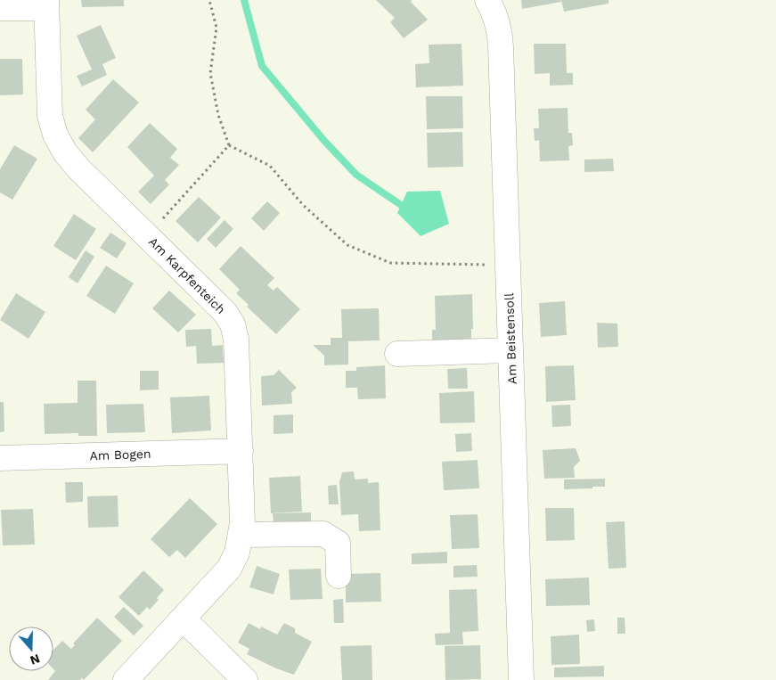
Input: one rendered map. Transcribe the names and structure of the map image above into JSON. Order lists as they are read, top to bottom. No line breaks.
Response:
{"streets":{"street":["Am Karpfenteich","Am Beistensoll","Am Bogen"]},"crossings":[["Am Karpfenteich","Am Bogen"]],"north":"bottom"}
